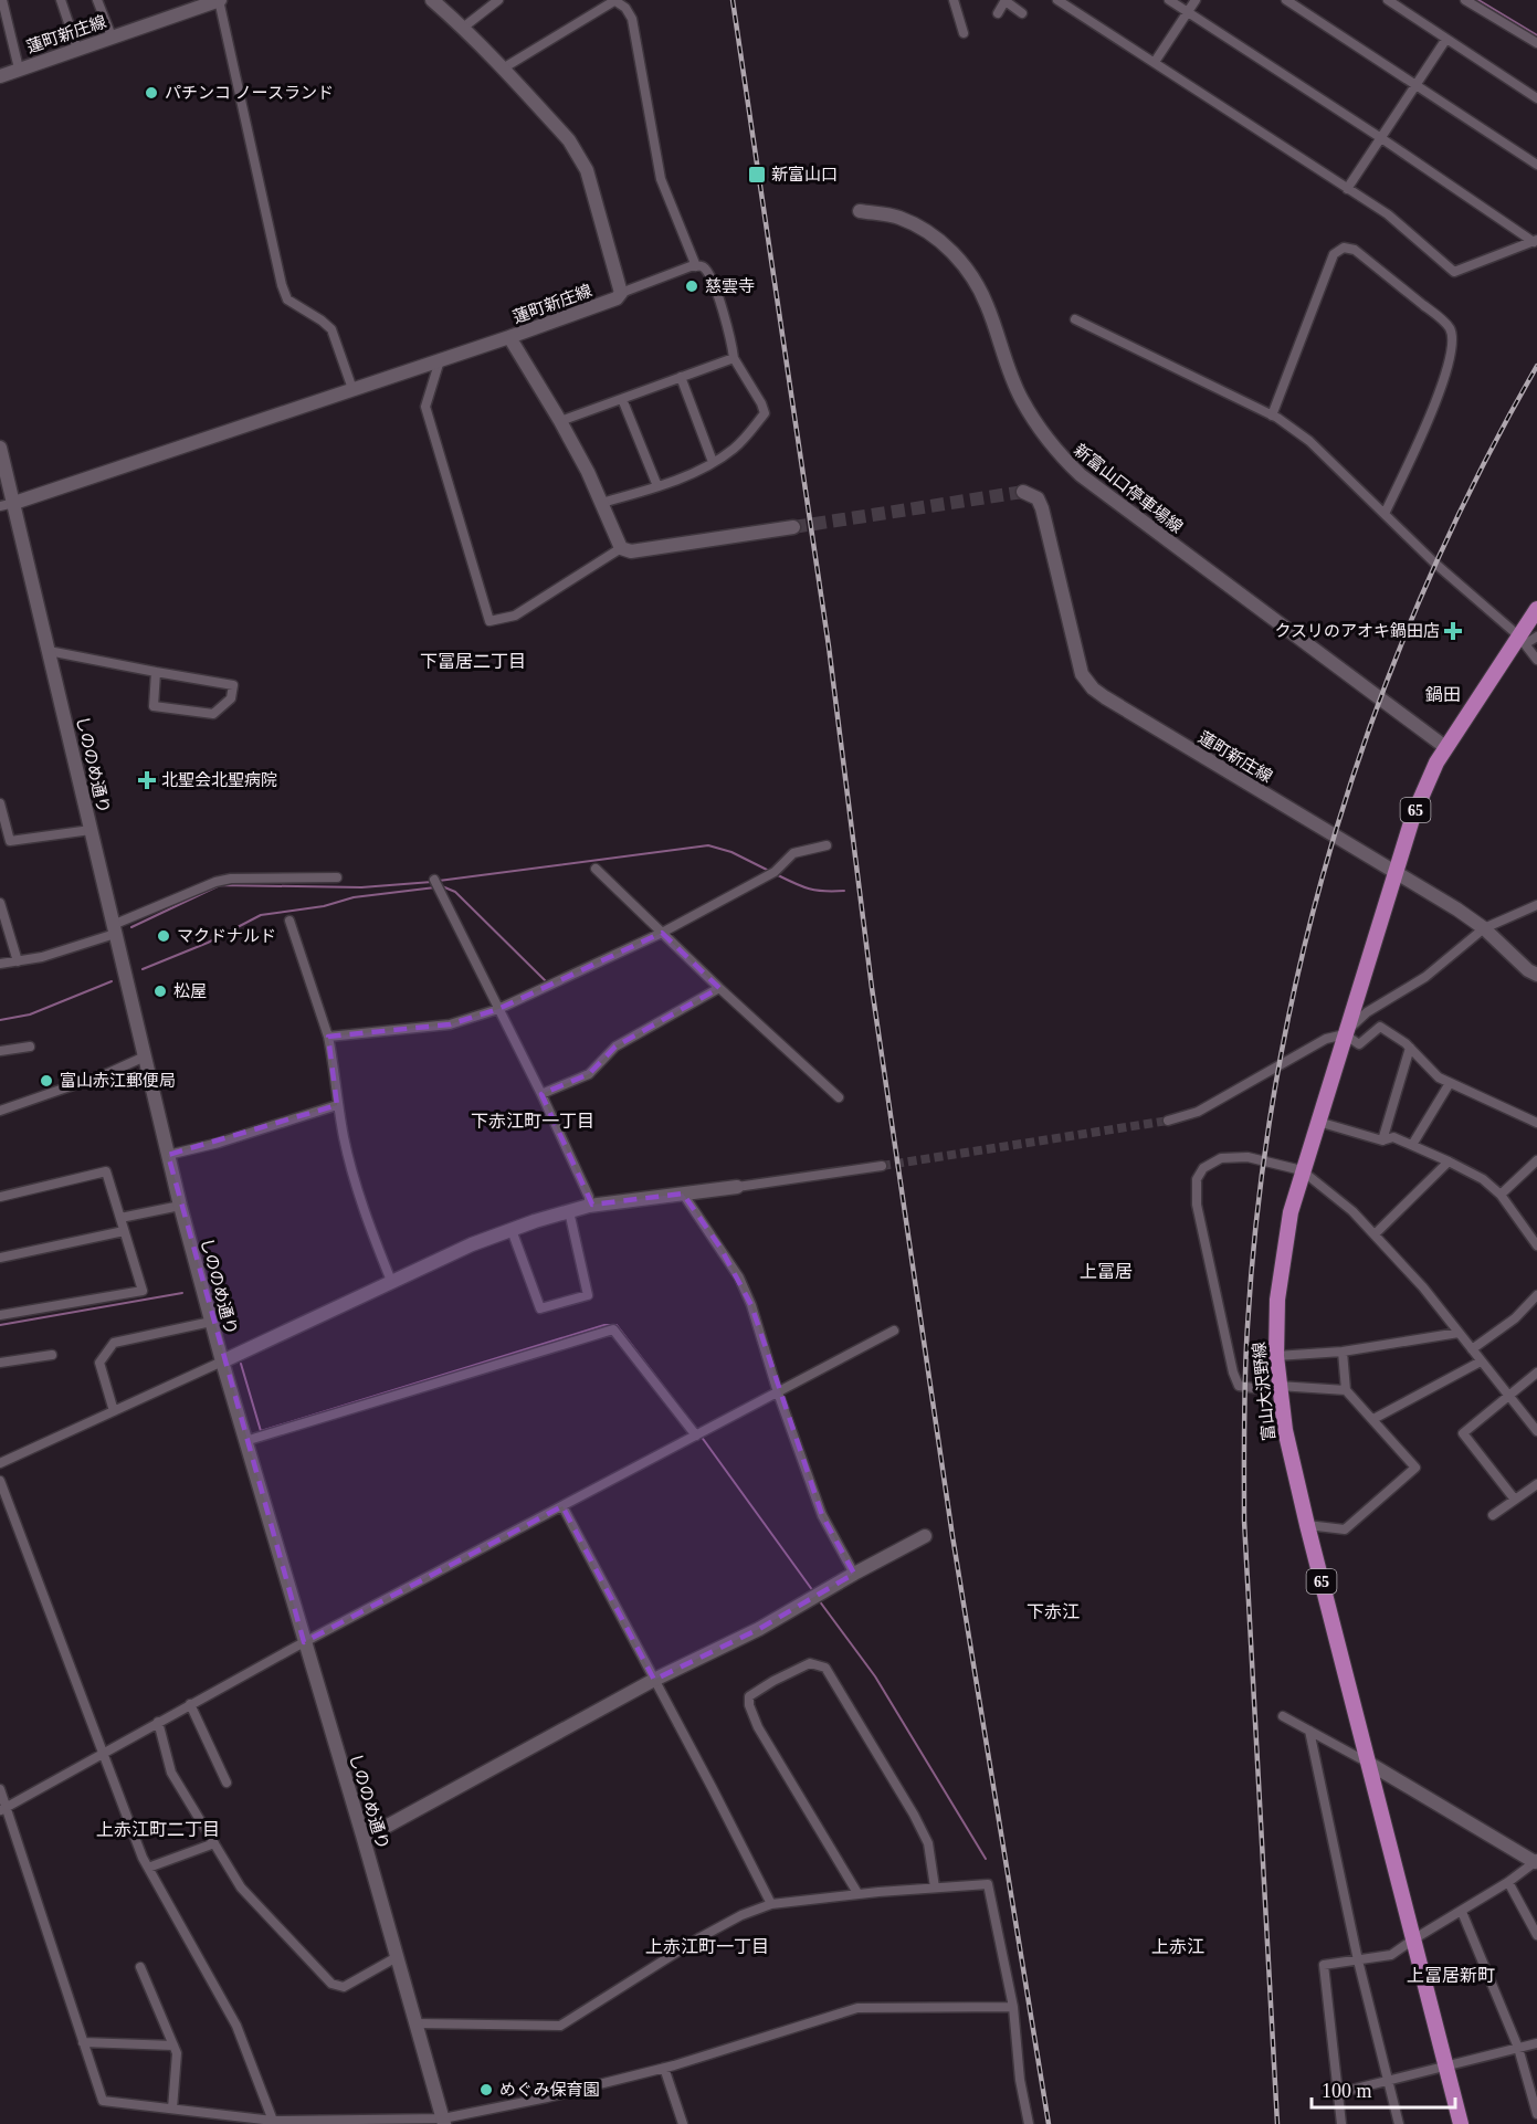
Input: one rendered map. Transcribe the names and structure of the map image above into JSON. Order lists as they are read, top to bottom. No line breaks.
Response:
{"streets":{"main road":["蓮町新庄線","新富山口停車場線","しののめ通り","65","富山大沢野線"]},"crossings":[["蓮町新庄線","富山大沢野線"],["新富山口停車場線","富山大沢野線"]],"districts":["下冨居二丁目","鍋田","下赤江町一丁目","上冨居","下赤江","上赤江町二丁目","上赤江町一丁目","上赤江","上冨居新町"],"places":{"other":["パチンコ ノースランド","慈雲寺","マクドナルド","松屋","富山赤江郵便局","めぐみ保育園"],"transit":["新富山口"],"health":["クスリのアオキ鍋田店","北聖会北聖病院"]},"scale_bar":"100 m"}
